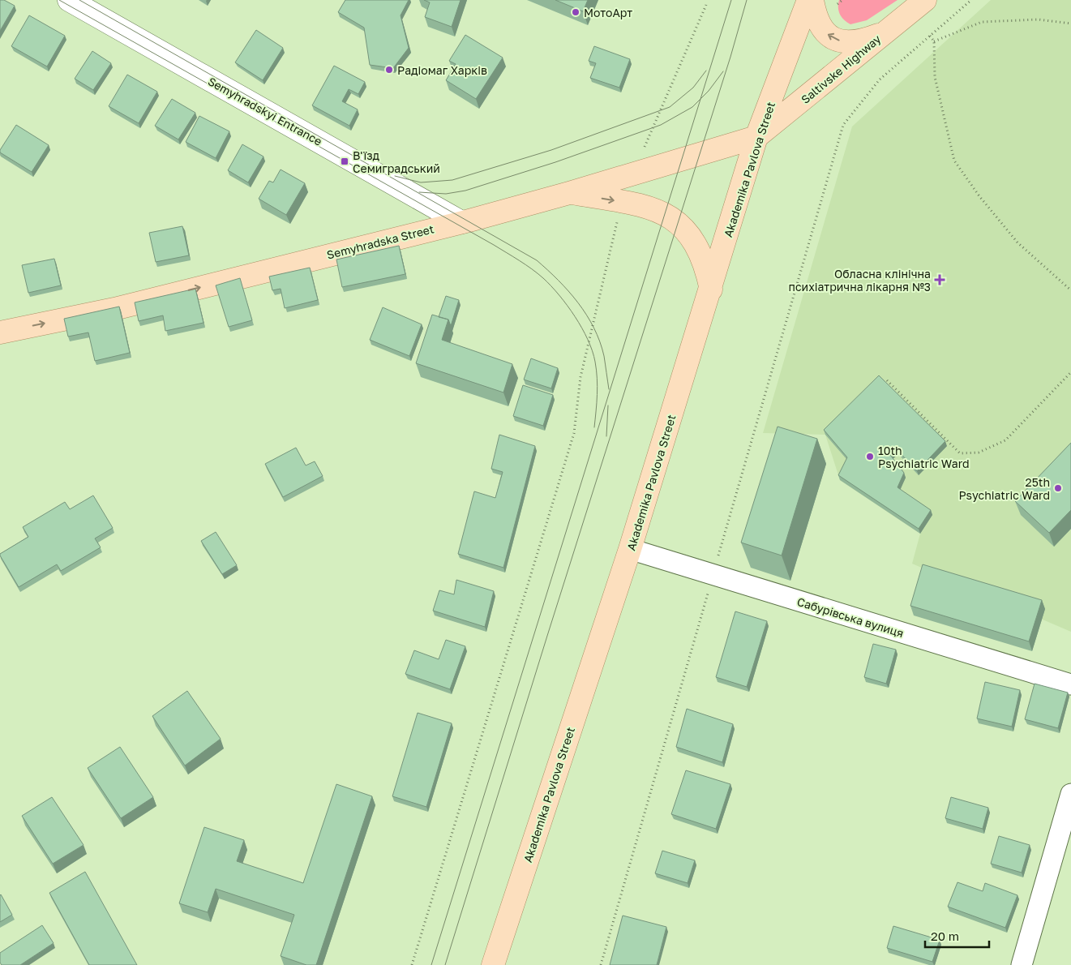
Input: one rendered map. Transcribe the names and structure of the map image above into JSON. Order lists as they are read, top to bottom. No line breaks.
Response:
{"streets":{"main road":["Saltivske Highway","Semyhradskyi Entrance","Akademika Pavlova Street","Semyhradska Street"],"street":["Сабурівська вулиця"]},"crossings":[["Saltivske Highway","Akademika Pavlova Street"],["Saltivske Highway","Semyhradska Street"],["Semyhradskyi Entrance","Semyhradska Street"],["Akademika Pavlova Street","Semyhradska Street"],["Akademika Pavlova Street","Сабурівська вулиця"]],"one_way":["Semyhradska Street"],"places":{"other":["МотоАрт","Радіомаг Харків","10th Psychiatric Ward","25th Psychiatric Ward"],"transit":["В'їзд Семиградський"],"health":["Обласна клінічна психіатрична лікарня №3"]},"scale_bar":"20 m"}
